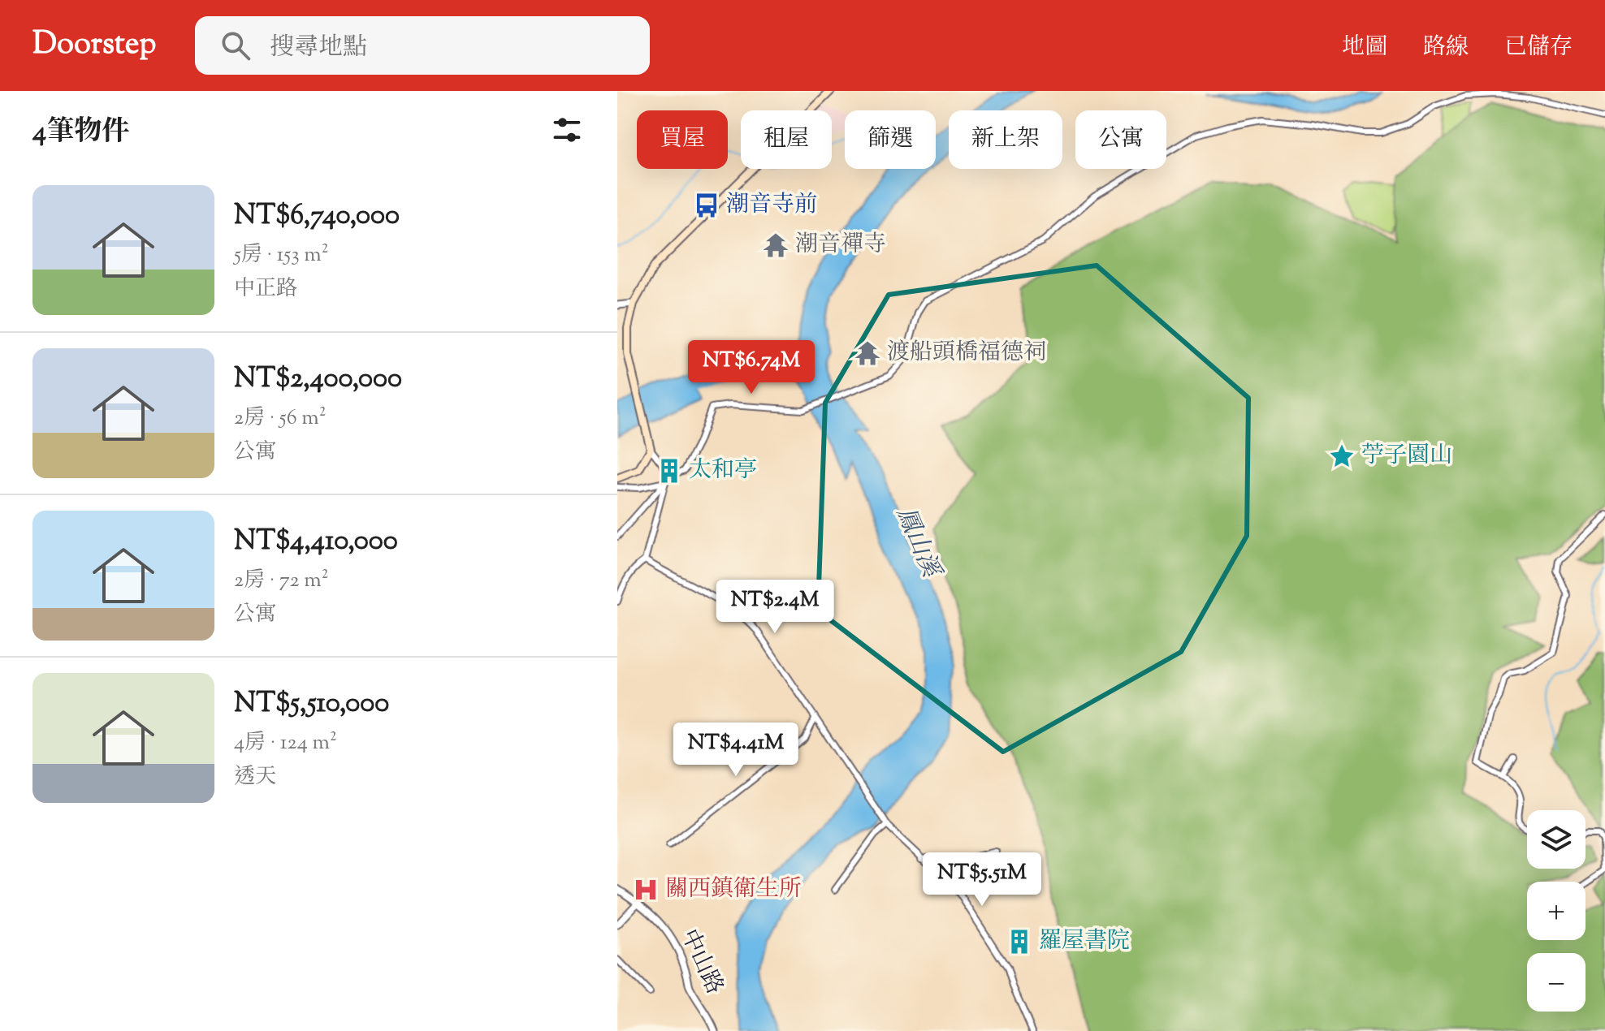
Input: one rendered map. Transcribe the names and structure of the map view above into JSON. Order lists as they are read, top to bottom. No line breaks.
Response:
{"streets":{"street":["中山路"]},"water":["鳳山溪"],"places":{"bus stop":["潮音寺前"],"temple":["潮音禪寺","渡船頭橋福德祠"],"place":["苧子園山"],"building":["太和亭","羅屋書院"],"hospital":["關西鎮衛生所"]},"page":{"header":"Doorstep","search":"搜尋地點","nav":["地圖","路線","已儲存"],"heading":"4筆物件","chip":["買屋","租屋","篩選","新上架","公寓"],"list":[{"name":"NT$6,740,000","note":"5房 · 153 m² · 中正路"},{"name":"NT$2,400,000","note":"2房 · 56 m² · 公寓"},{"name":"NT$4,410,000","note":"2房 · 72 m² · 公寓"},{"name":"NT$5,510,000","note":"4房 · 124 m² · 透天"}],"price":["NT$6.74M","NT$2.4M","NT$4.41M","NT$5.51M"],"map_buttons":["+","−"]}}
